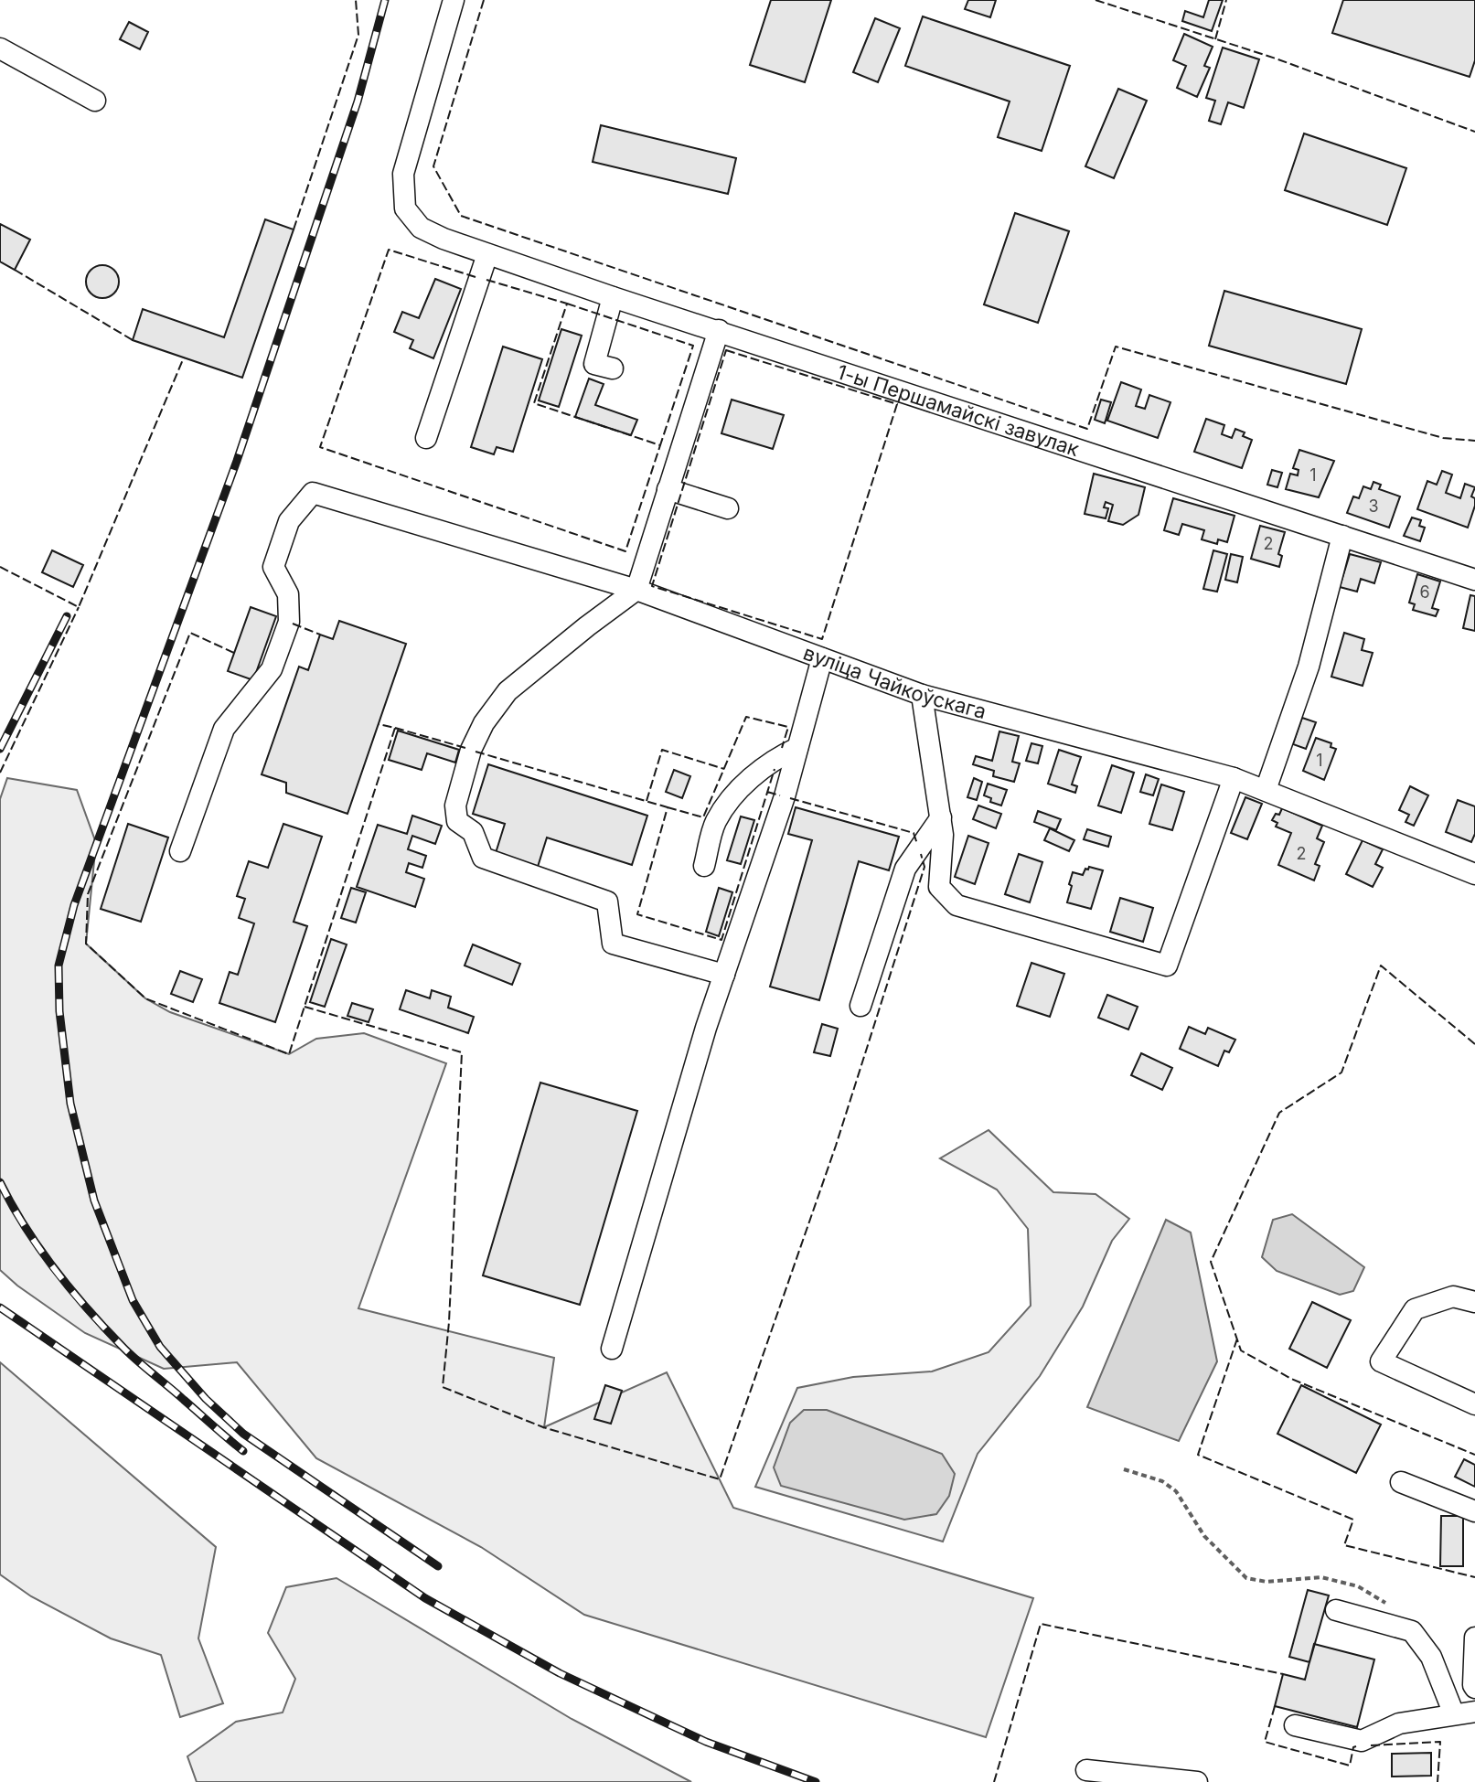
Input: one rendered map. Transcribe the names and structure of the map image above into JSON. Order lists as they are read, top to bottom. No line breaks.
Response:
{"streets":{"street":["1-ы Першамайскі завулак","вуліца Чайкоўскага"]},"house_numbers":["1","3","2","6","1","2"]}
